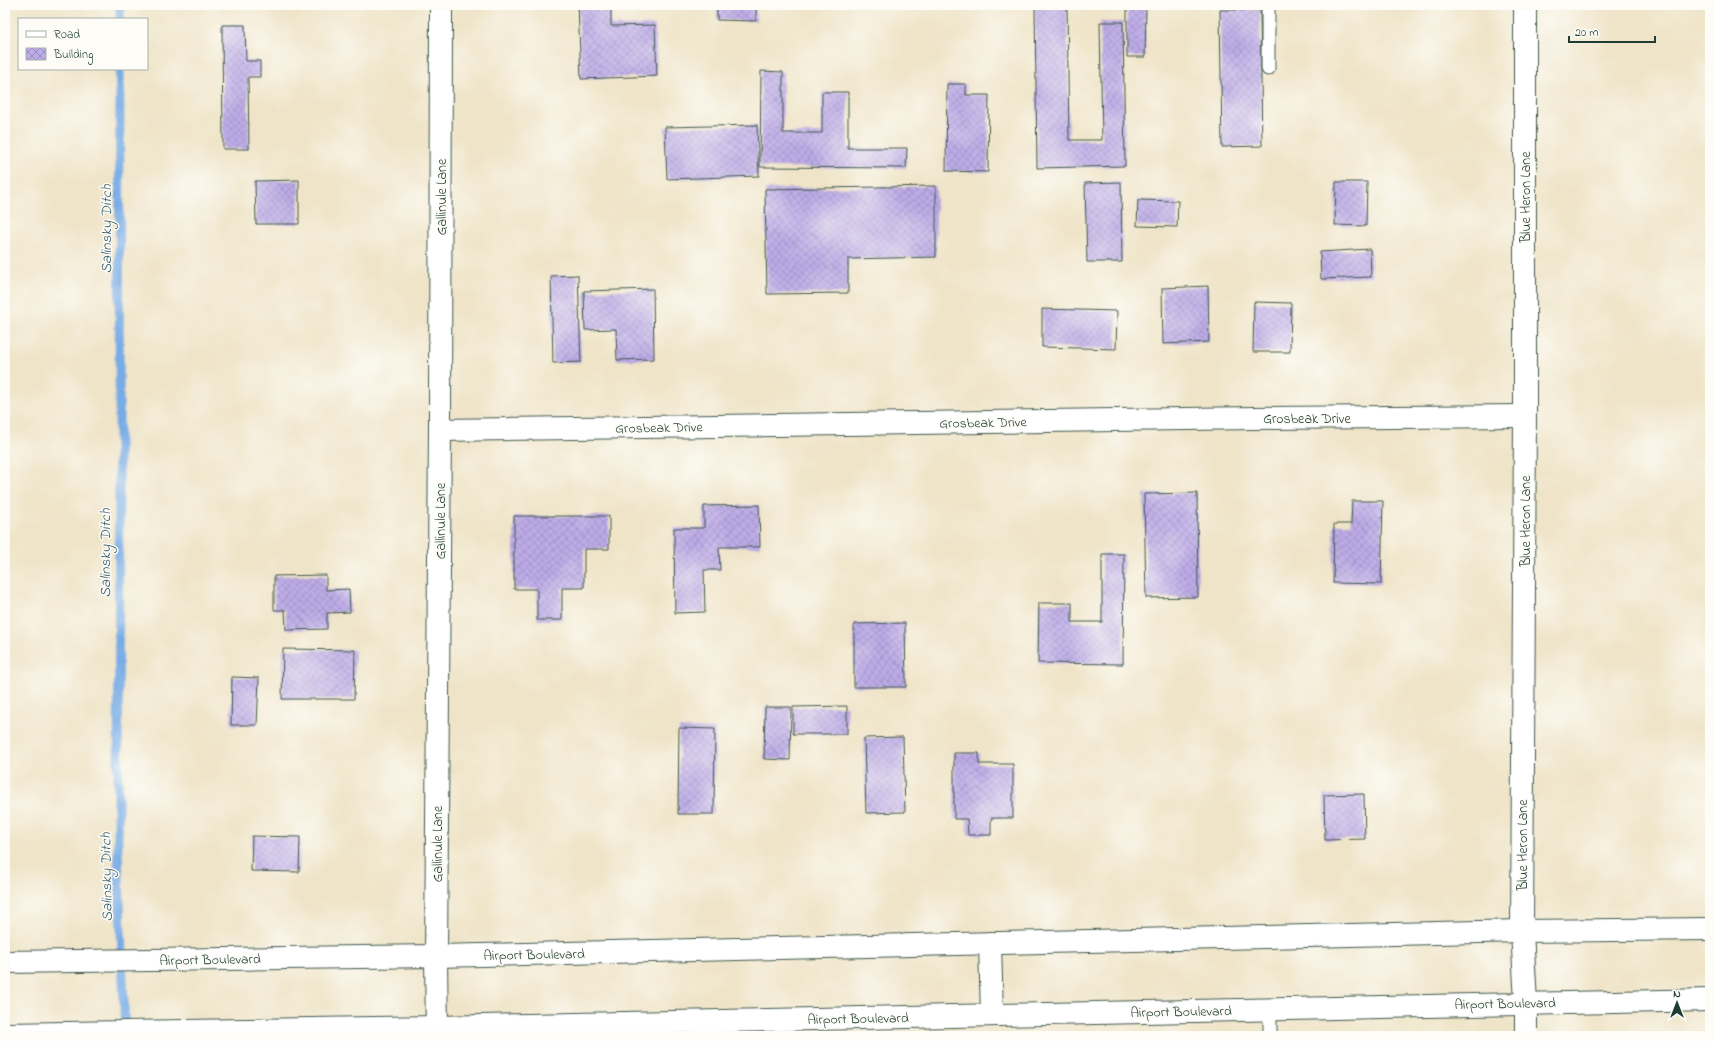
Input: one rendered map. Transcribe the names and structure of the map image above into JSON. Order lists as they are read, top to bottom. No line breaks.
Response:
{"streets":{"main road":["Gallinule Lane","Blue Heron Lane","Grosbeak Drive","Airport Boulevard"]},"crossings":[["Gallinule Lane","Grosbeak Drive"],["Gallinule Lane","Airport Boulevard"],["Blue Heron Lane","Grosbeak Drive"],["Blue Heron Lane","Airport Boulevard"]],"water":["Salinsky Ditch"],"legend":["Road","Building"],"scale_bar":"20 m","north":"top"}
